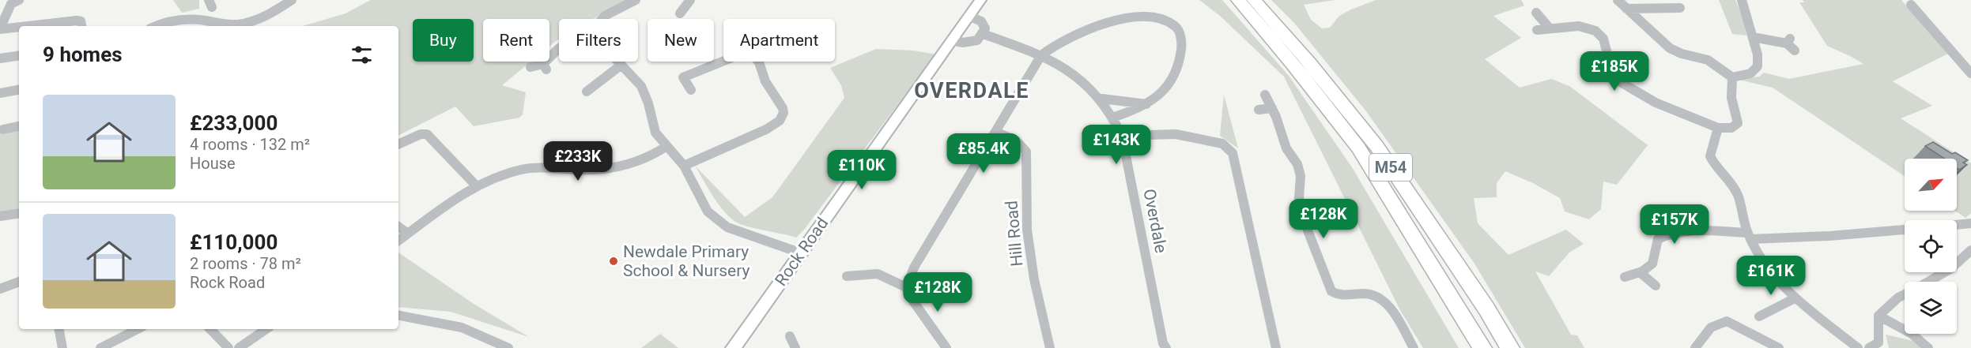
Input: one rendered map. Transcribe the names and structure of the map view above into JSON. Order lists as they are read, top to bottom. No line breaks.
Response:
{"streets":{"highway":["M54"],"street":["Overdale","Hill Road","Rock Road"]},"districts":["OVERDALE"],"places":["Newdale Primary School & Nursery"],"north":"top right","page":{"chip":["Buy","Rent","Filters","New","Apartment"],"heading":"9 homes","price":["£185K","£143K","£85.4K","£233K","£110K","£128K","£157K","£161K","£128K"],"list":[{"name":"£233,000","note":"4 rooms · 132 m² · House"},{"name":"£110,000","note":"2 rooms · 78 m² · Rock Road"}]}}
